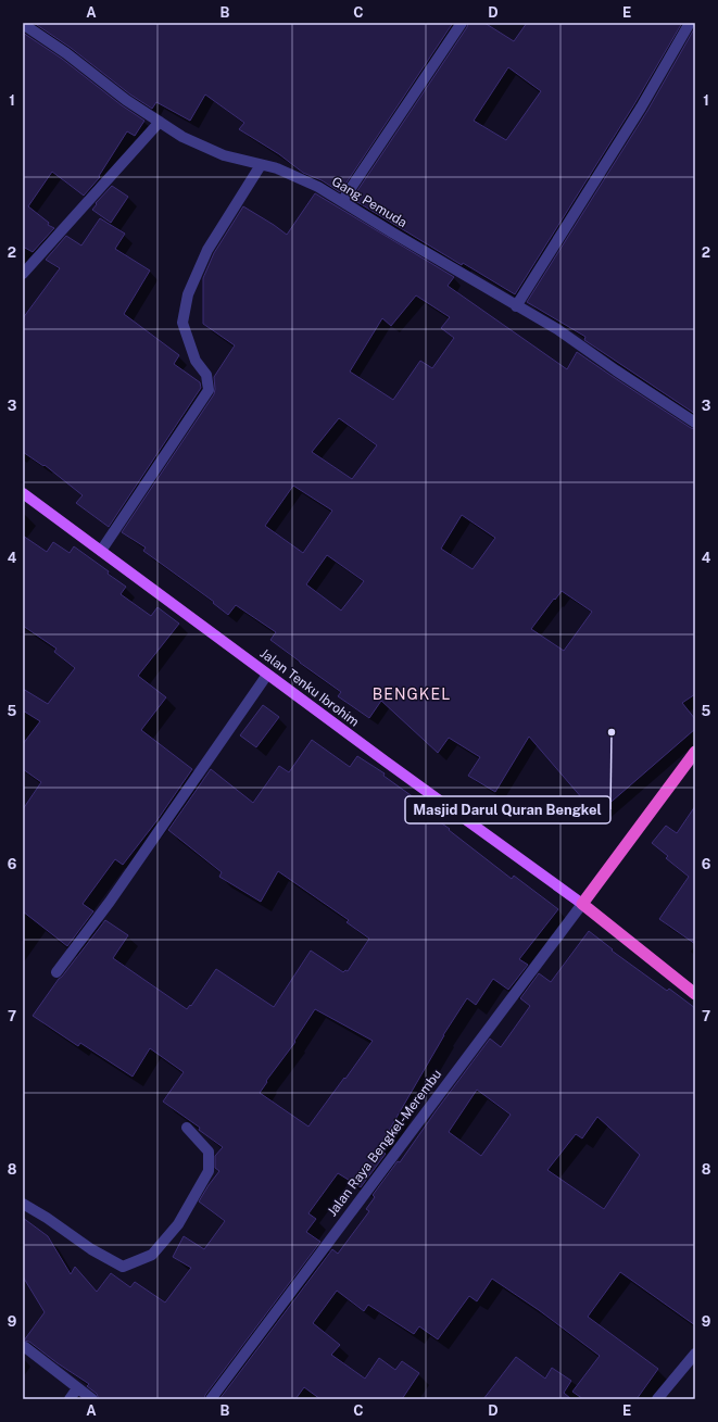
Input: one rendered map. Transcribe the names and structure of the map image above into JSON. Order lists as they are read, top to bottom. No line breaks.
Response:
{"streets":{"main road":["Jalan Tenku Ibrohim"],"street":["Gang Pemuda","Jalan Raya Bengkel-Merembu"]},"crossings":[["Jalan Tenku Ibrohim","Jalan Raya Bengkel-Merembu"]],"districts":["BENGKEL"],"places":["Masjid Darul Quran Bengkel"],"grid":{"columns":["A","B","C","D","E"],"rows":["1","2","3","4","5","6","7","8","9"]}}
